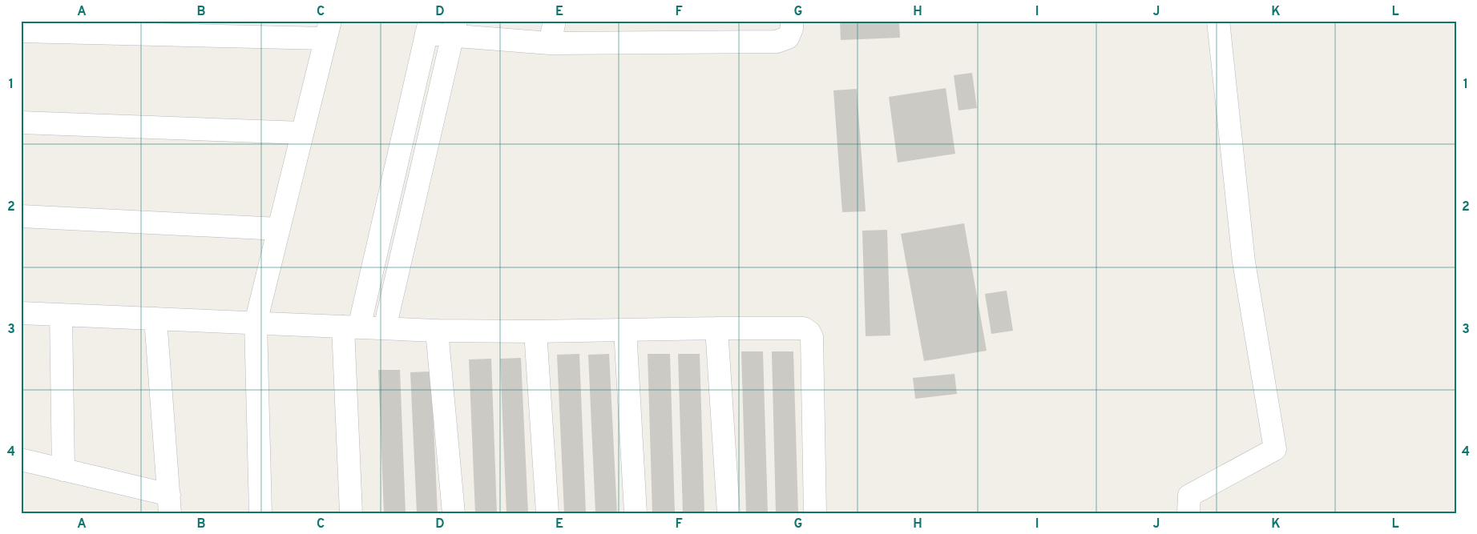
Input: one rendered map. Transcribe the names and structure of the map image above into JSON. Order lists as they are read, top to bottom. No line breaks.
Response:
{"grid":{"columns":["A","B","C","D","E","F","G","H","I","J","K","L"],"rows":["1","2","3","4"]}}
